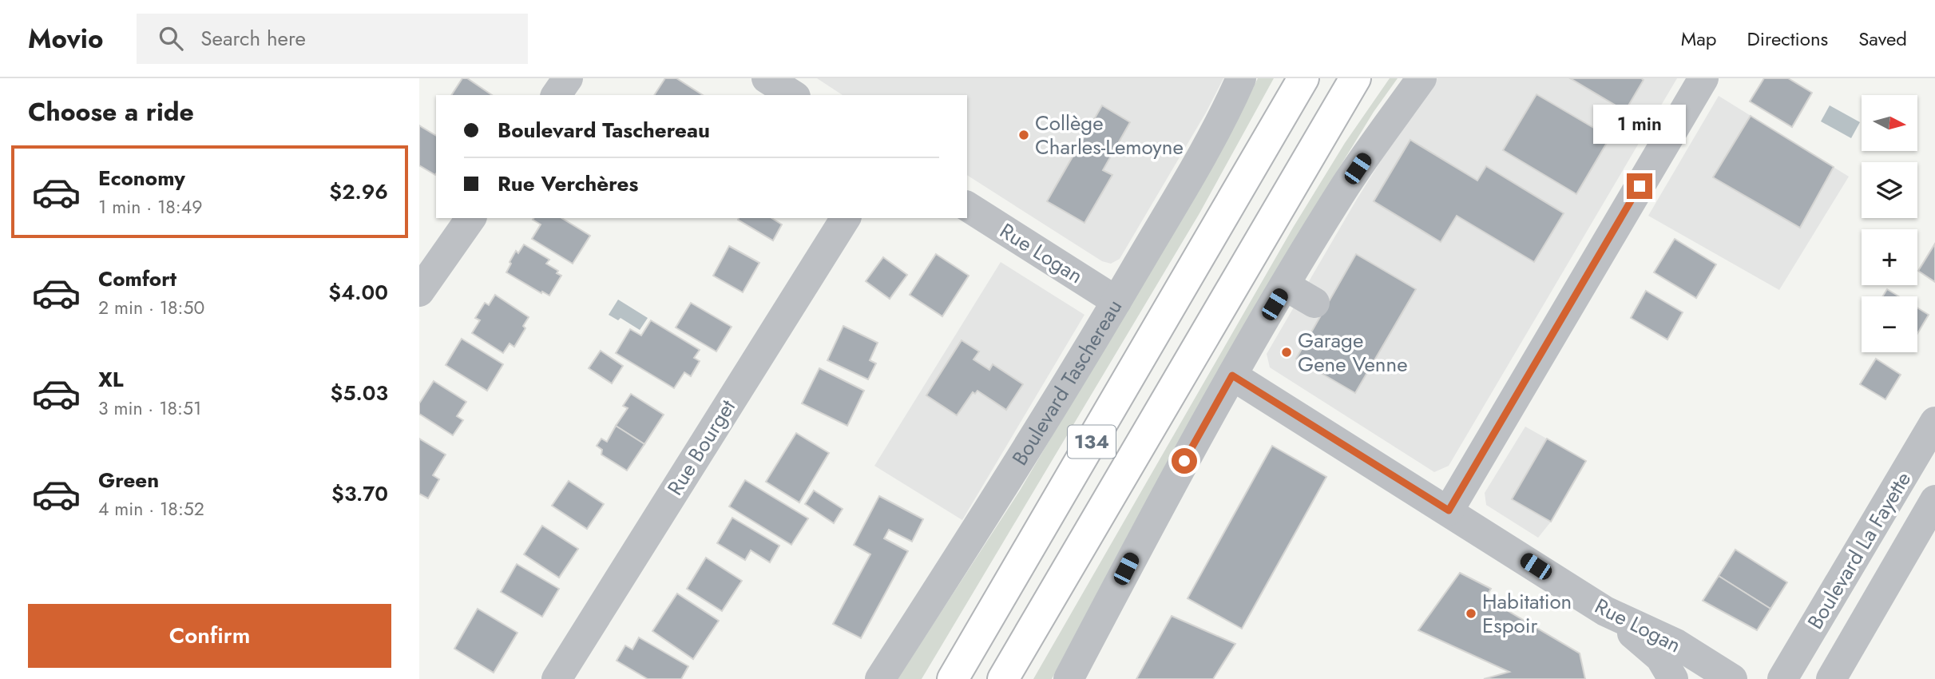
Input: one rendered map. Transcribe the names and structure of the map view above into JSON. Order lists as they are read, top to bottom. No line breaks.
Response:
{"streets":{"highway":["134"],"street":["Rue Logan","Boulevard Taschereau","Rue Bourget","Boulevard La Fayette"]},"crossings":[["Rue Logan","Boulevard Taschereau"]],"places":["Collège Charles-Lemoyne","Garage Gene Venne","Habitation Espoir"],"north":"right","page":{"header":"Movio","search":"Search here","nav":["Map","Directions","Saved"],"heading":"Choose a ride","map_buttons":["+","−"],"banner":["Boulevard Taschereau","Rue Verchères"],"bubble":"1 min","list":[{"name":"Economy","note":"1 min · 18:49","value":"$2.96"},{"name":"Comfort","note":"2 min · 18:50","value":"$4.00"},{"name":"XL","note":"3 min · 18:51","value":"$5.03"},{"name":"Green","note":"4 min · 18:52","value":"$3.70"}],"buttons":"Confirm"}}
